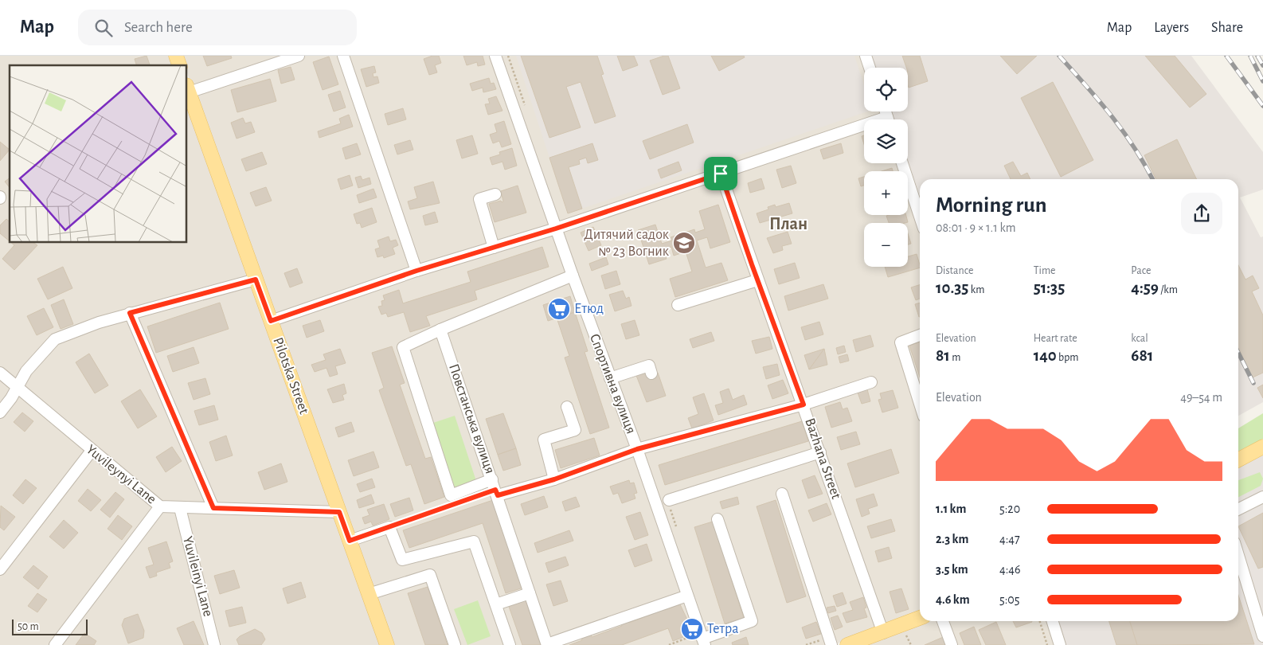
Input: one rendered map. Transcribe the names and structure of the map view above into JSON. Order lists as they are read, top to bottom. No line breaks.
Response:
{"streets":{"main road":["Pilotska Street"],"street":["Спортивна вулиця","Повстанська вулиця","Bazhana Street","Yuvileynyi Lane","Yuvileinyi Lane"]},"crossings":[["Pilotska Street","Yuvileynyi Lane"],["Yuvileynyi Lane","Yuvileinyi Lane"]],"districts":["План"],"places":{"school or university":["Дитячий садок № 23 Вогник"],"supermarket":["Етюд","Тетра"]},"scale_bar":"50 m","page":{"header":"Map","search":"Search here","nav":["Map","Layers","Share"],"map_buttons":["+","−"],"heading":["Morning run","08:01 · 9 × 1.1 km"],"stats":[["Distance","10.35 km"],["Time","51:35"],["Pace","4:59 /km"],["Elevation","81 m"],["Heart rate","140 bpm"],["kcal","681"]],"chart":["Elevation","49–54 m"],"list":[{"name":"1.1 km","note":"5:20"},{"name":"2.3 km","note":"4:47"},{"name":"3.5 km","note":"4:46"},{"name":"4.6 km","note":"5:05"}],"scale":"50 m"}}
